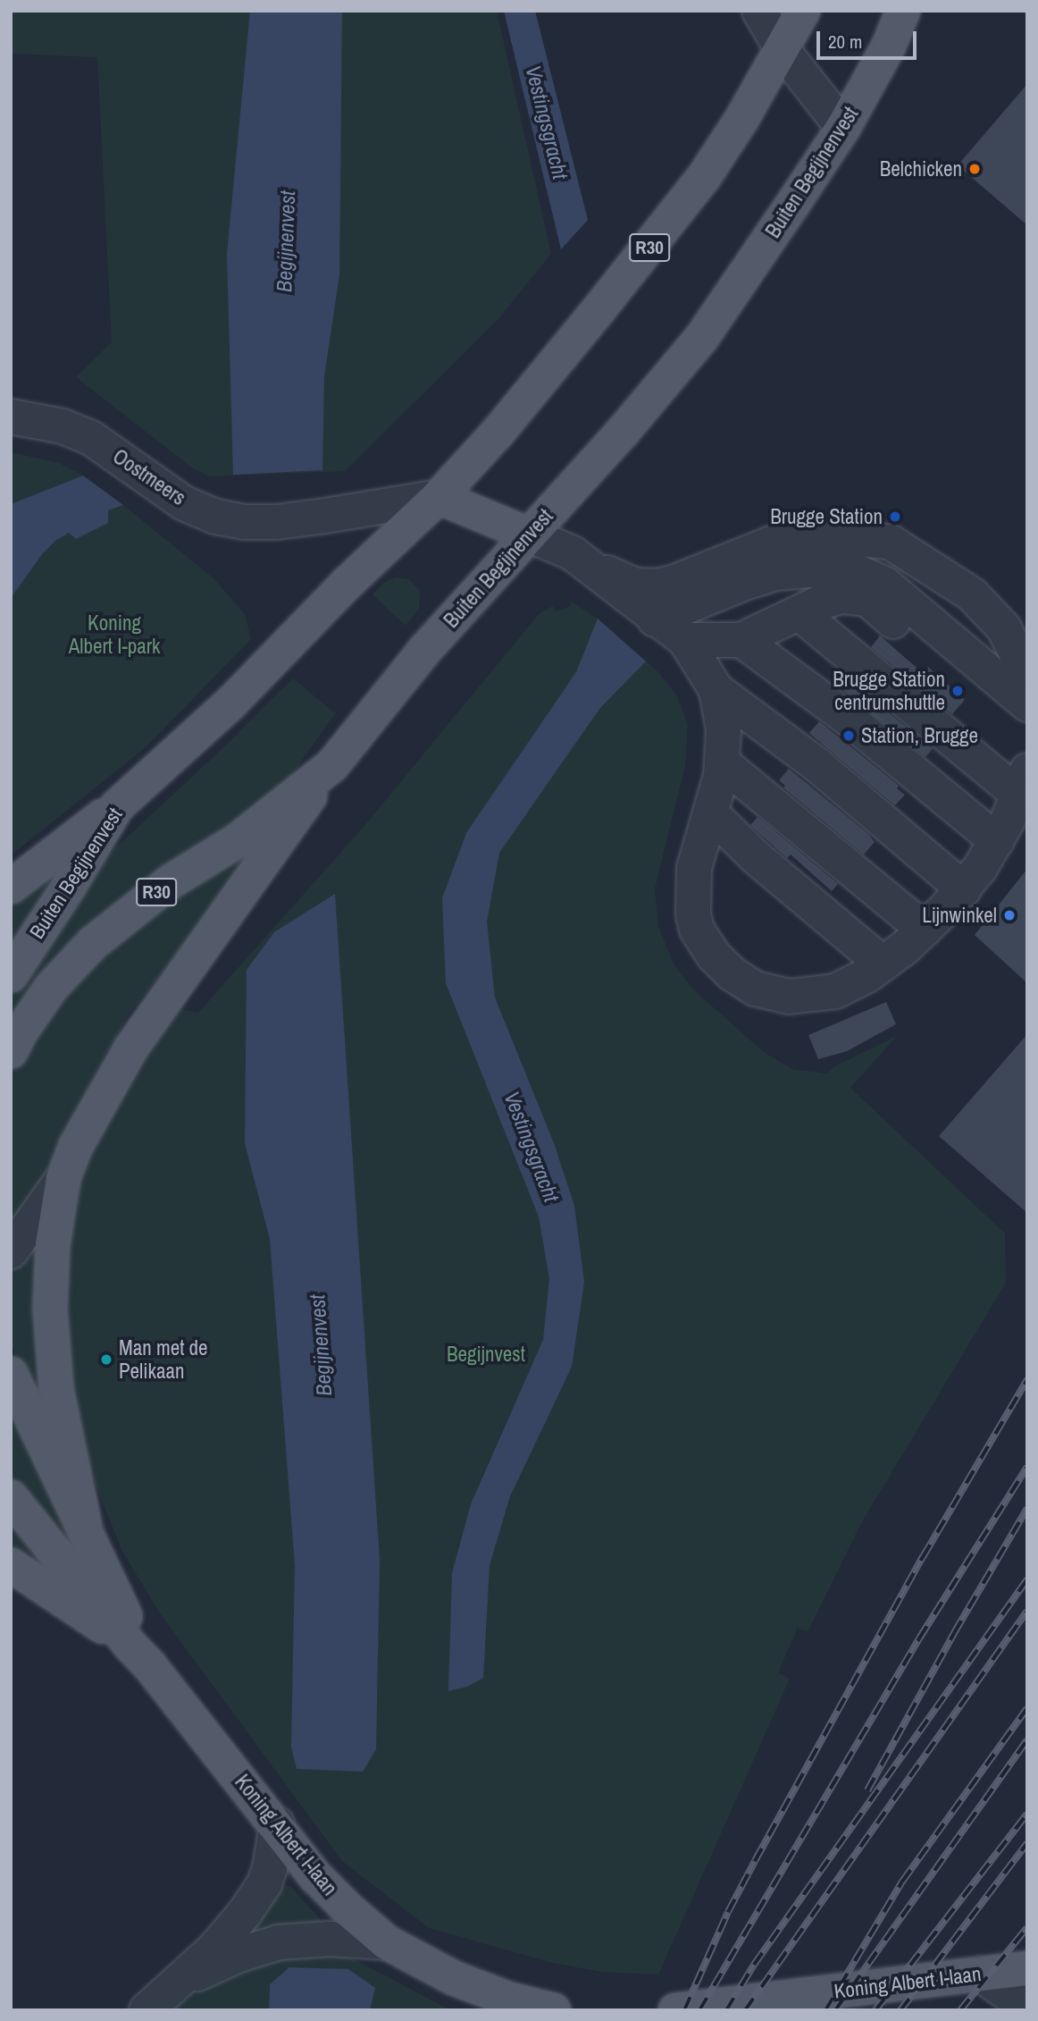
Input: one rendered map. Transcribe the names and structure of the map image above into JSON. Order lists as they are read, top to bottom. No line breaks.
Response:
{"streets":{"main road":["Buiten Begijnenvest","R30","Koning Albert I-laan"],"street":["Oostmeers"]},"crossings":[["Buiten Begijnenvest","R30"],["Buiten Begijnenvest","Oostmeers"]],"water":["Vestingsgracht","Begijnenvest"],"parks":["Koning Albert I-park","Begijnvest"],"places":["Belchicken","Brugge Station","Brugge Station centrumshuttle","Station, Brugge","Lijnwinkel","Man met de Pelikaan"],"scale_bar":"20 m"}
